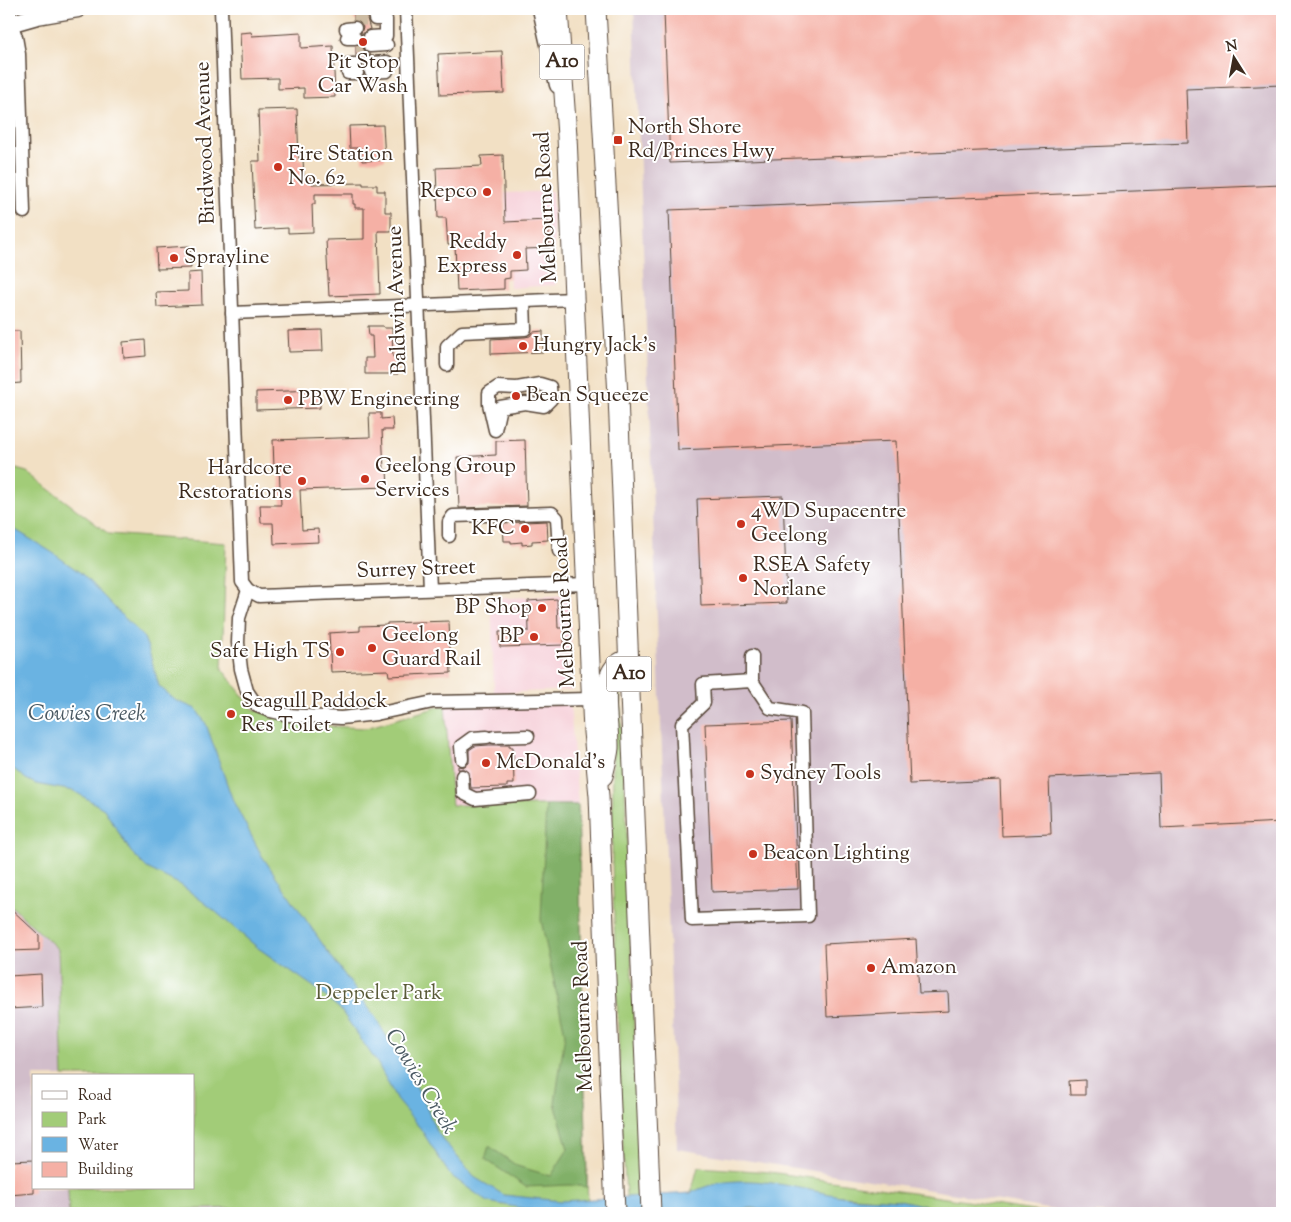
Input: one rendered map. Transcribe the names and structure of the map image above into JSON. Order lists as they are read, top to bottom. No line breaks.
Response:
{"streets":{"highway":["A10","Melbourne Road"],"street":["Birdwood Avenue","Baldwin Avenue","Surrey Street"]},"crossings":[["Birdwood Avenue","Surrey Street"],["Melbourne Road","Surrey Street"],["Baldwin Avenue","Surrey Street"]],"water":["Cowies Creek"],"parks":["Deppeler Park"],"places":{"other":["Pit Stop Car Wash","Fire Station No. 62","Repco","Reddy Express","Sprayline","Hungry Jack's","Bean Squeeze","PBW Engineering","Geelong Group Services","Hardcore Restorations","4WD Supacentre Geelong","KFC","RSEA Safety Norlane","BP Shop","BP","Geelong Guard Rail","Safe High TS","Seagull Paddock Res Toilet","McDonald's","Sydney Tools","Beacon Lighting","Amazon"],"transit":["North Shore Rd/Princes Hwy"]},"legend":["Road","Park","Water","Building"],"north":"top"}
